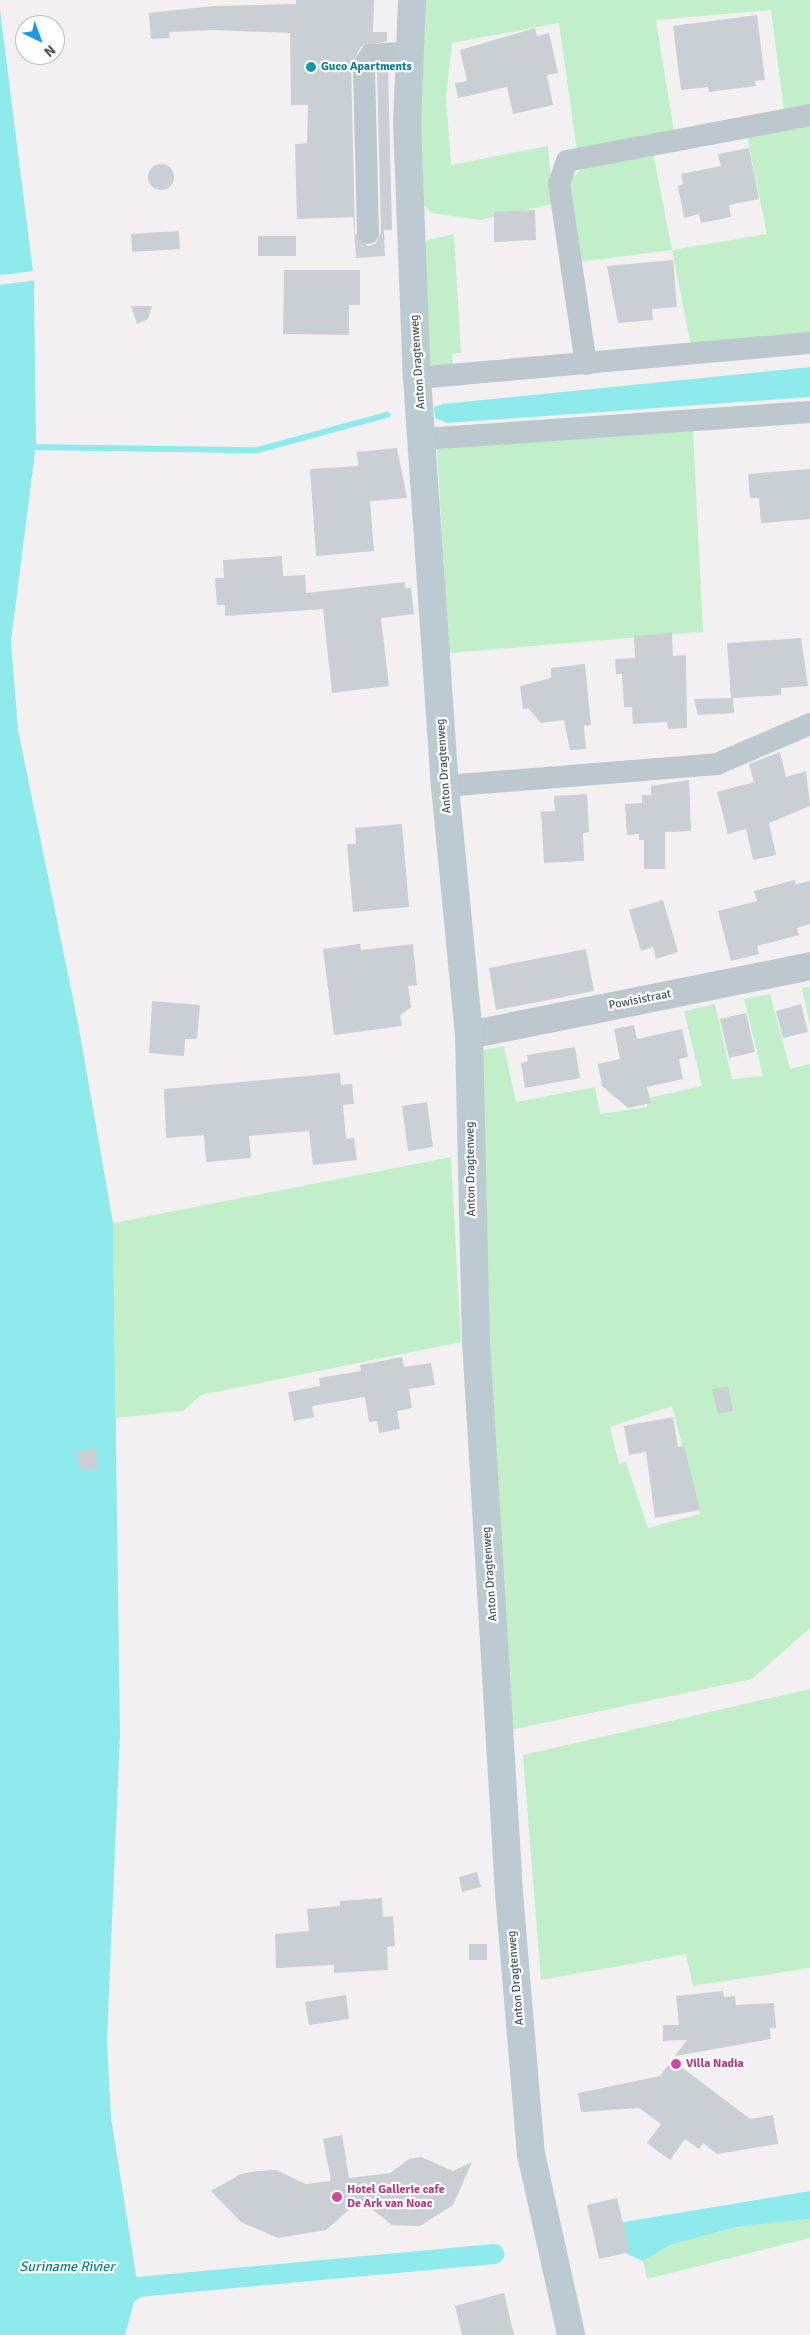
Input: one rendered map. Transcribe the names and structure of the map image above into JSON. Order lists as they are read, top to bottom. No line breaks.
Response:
{"streets":{"main road":["Anton Dragtenweg"],"street":["Powisistraat"]},"crossings":[["Anton Dragtenweg","Powisistraat"]],"water":["Suriname Rivier"],"places":["Guco Apartments","Villa Nadia","Hotel Gallerie cafe De Ark van Noac"],"north":"bottom right"}
